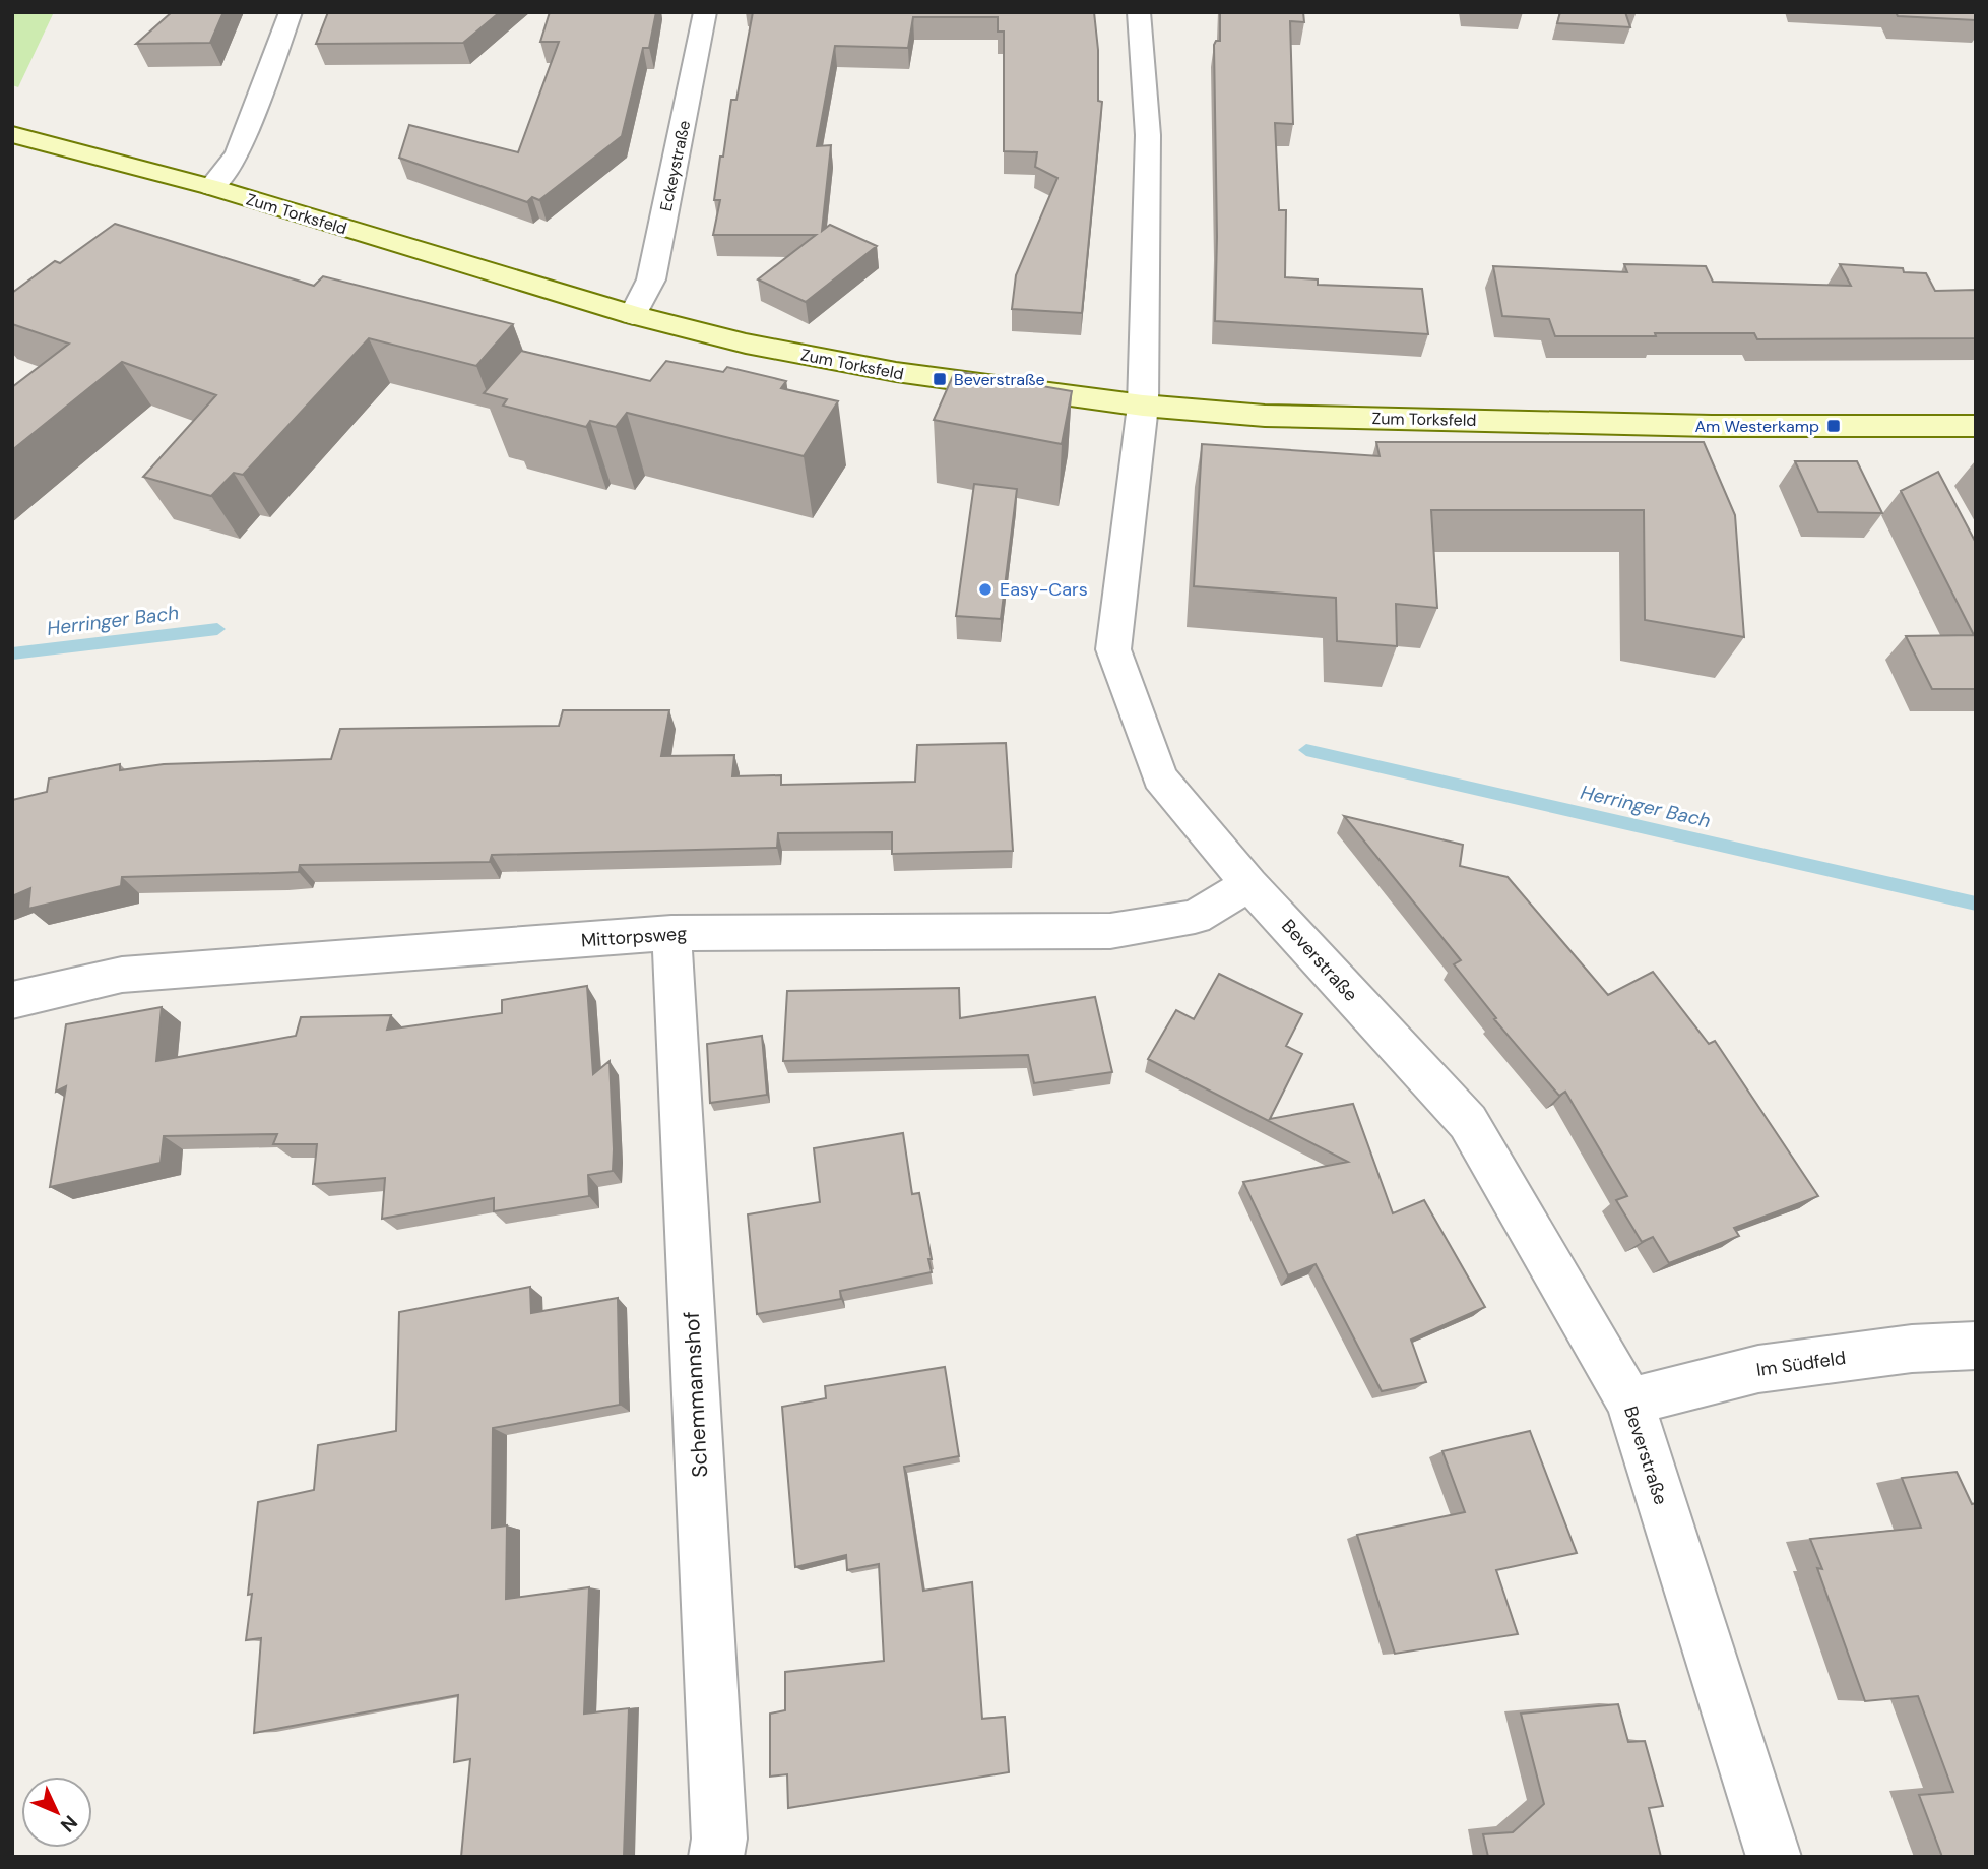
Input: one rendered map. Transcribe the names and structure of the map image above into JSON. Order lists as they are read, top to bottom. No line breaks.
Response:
{"streets":{"main road":["Zum Torksfeld"],"street":["Eckeystraße","Mittorpsweg","Beverstraße","Im Südfeld","Schemmannshof"]},"crossings":[["Eckeystraße","Zum Torksfeld"],["Zum Torksfeld","Beverstraße"],["Mittorpsweg","Beverstraße"],["Mittorpsweg","Schemmannshof"],["Beverstraße","Im Südfeld"]],"water":["Herringer Bach"],"places":{"transit":["Beverstraße","Am Westerkamp"],"other":["Easy-Cars"]},"north":"bottom right"}
